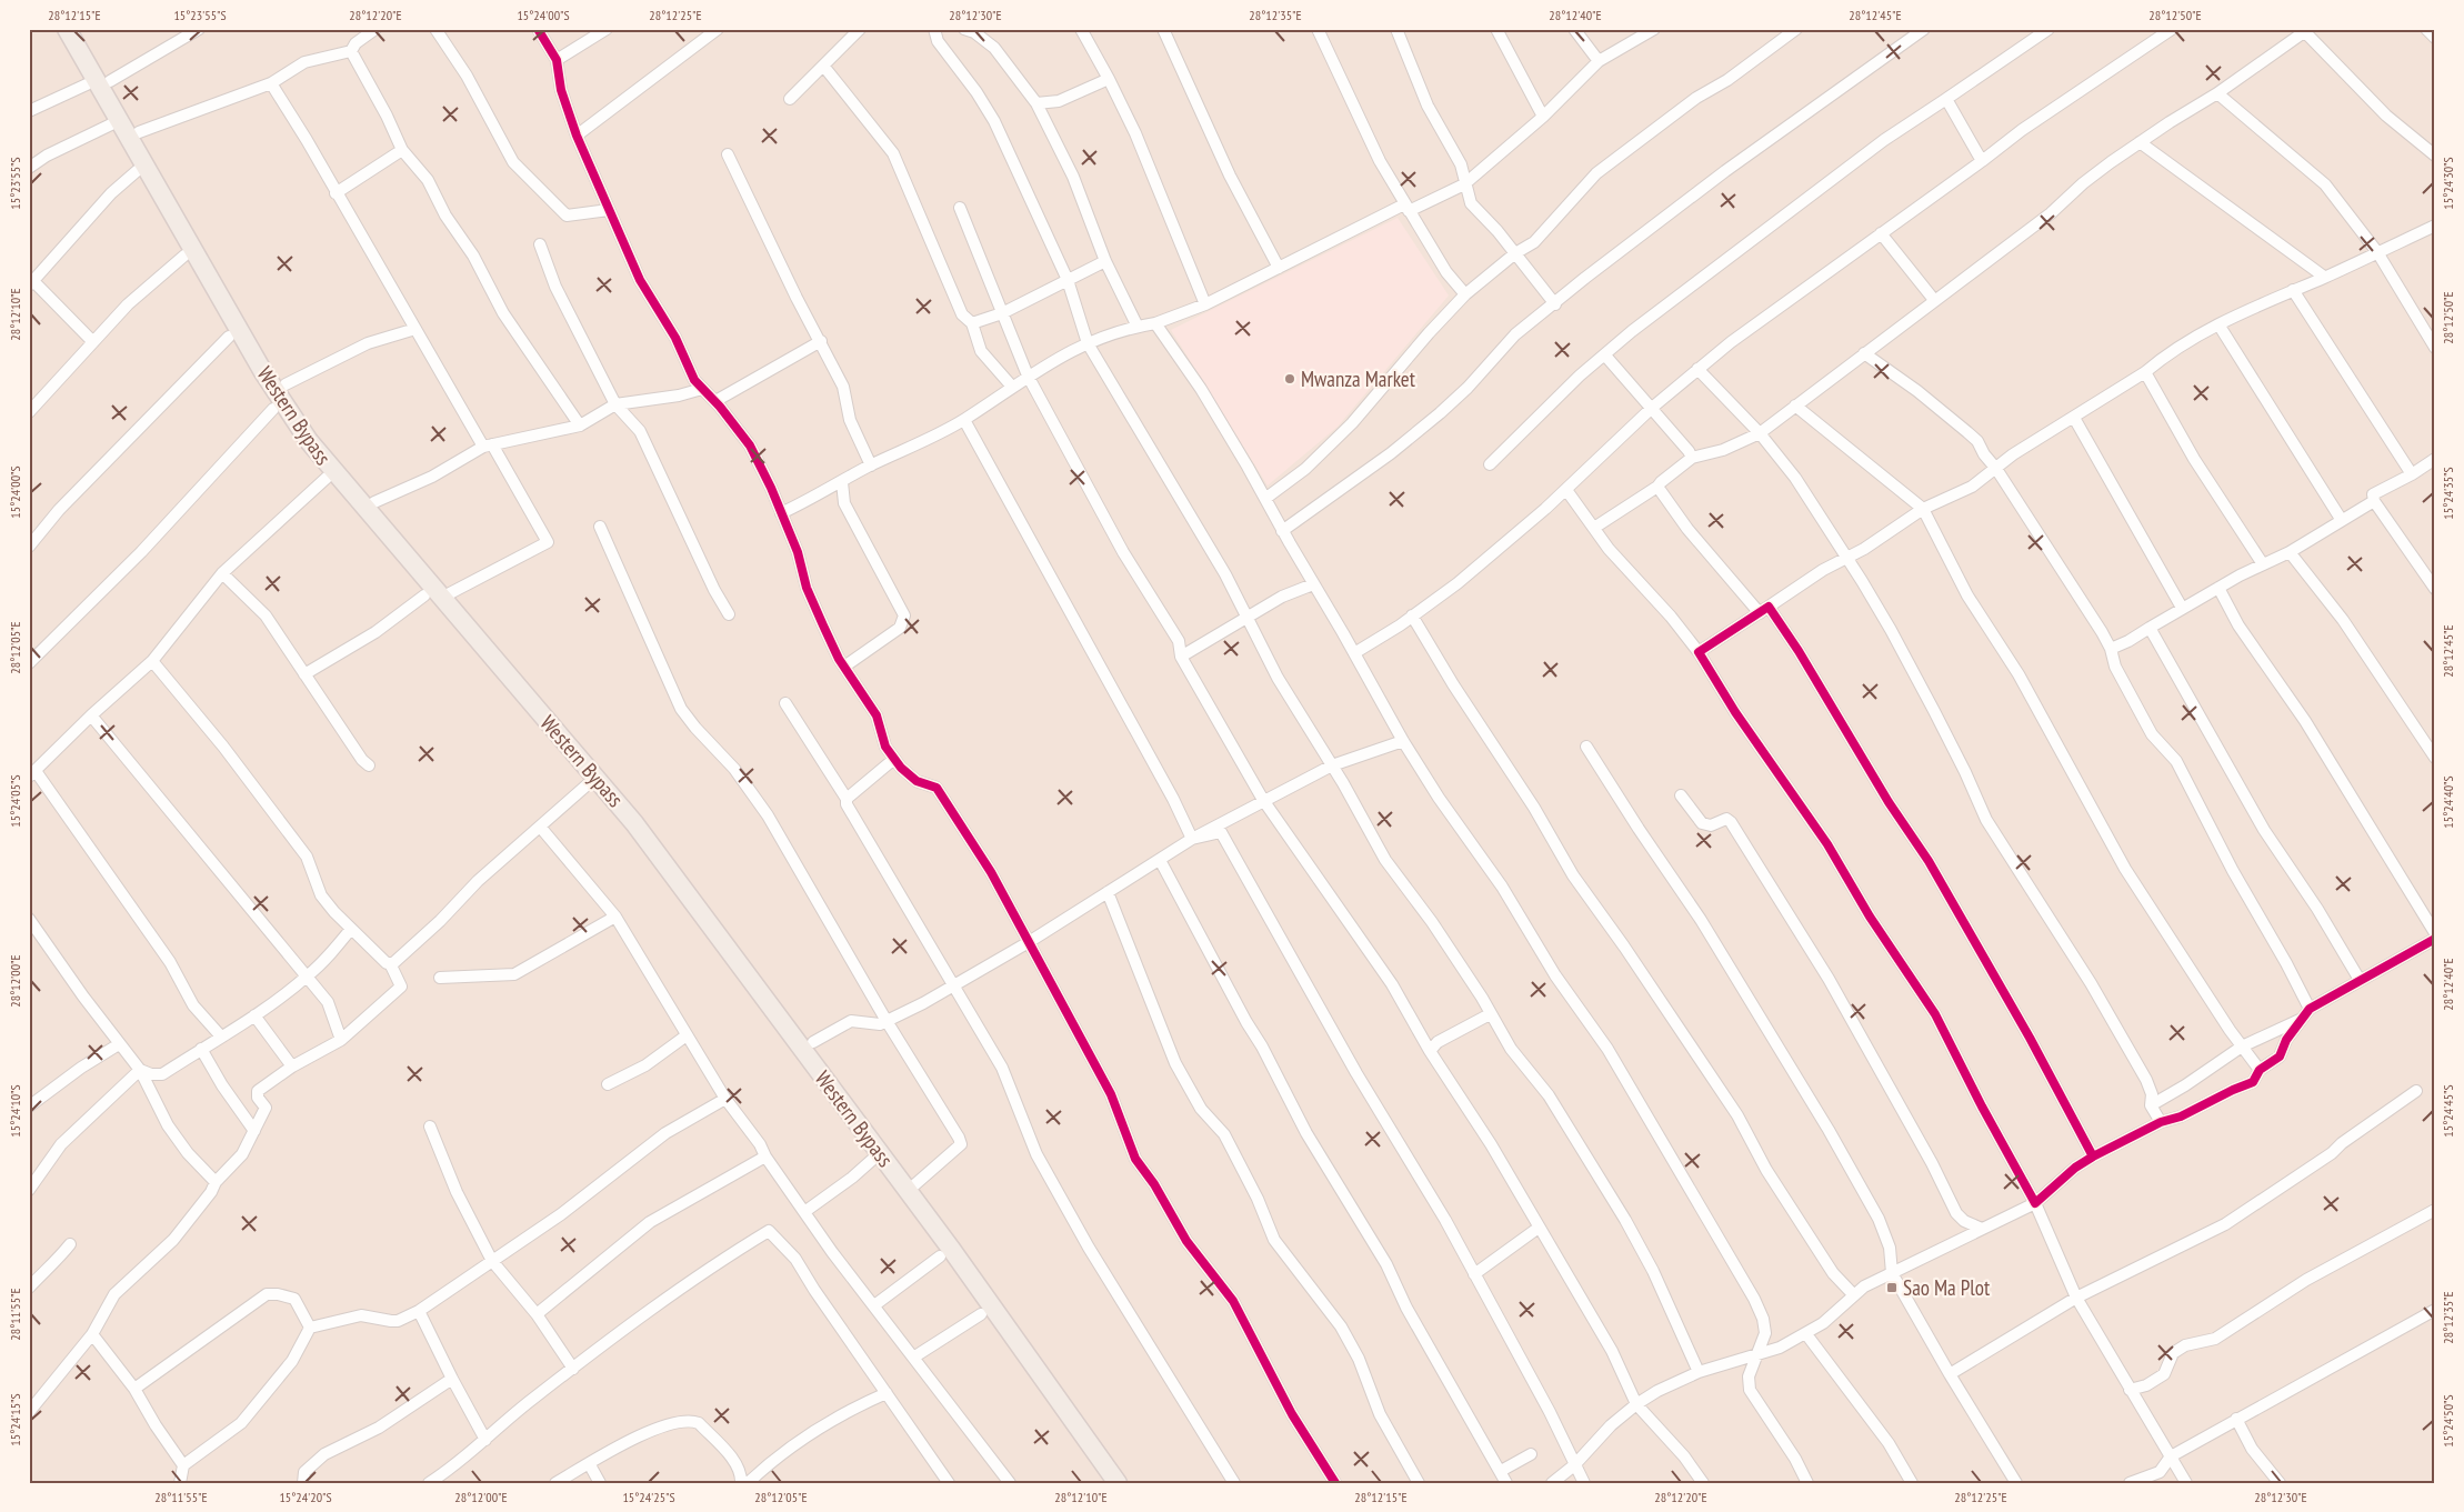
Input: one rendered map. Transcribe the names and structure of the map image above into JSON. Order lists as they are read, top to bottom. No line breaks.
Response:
{"streets":{"main road":["Western Bypass"]},"places":{"other":["Mwanza Market"],"transit":["Sao Ma Plot"]},"coordinates":["28°12'15\"E","15°23'55\"S","28°12'20\"E","15°24'00\"S","28°12'25\"E","28°12'30\"E","28°12'35\"E","28°12'40\"E","28°12'45\"E","28°12'50\"E","15°24'30\"S","28°12'10\"E","15°24'35\"S","28°12'05\"E","15°24'05\"S","15°24'40\"S","28°12'00\"E","15°24'10\"S","15°24'45\"S","28°11'55\"E","15°24'15\"S","15°24'50\"S","15°24'20\"S","15°24'25\"S"]}
